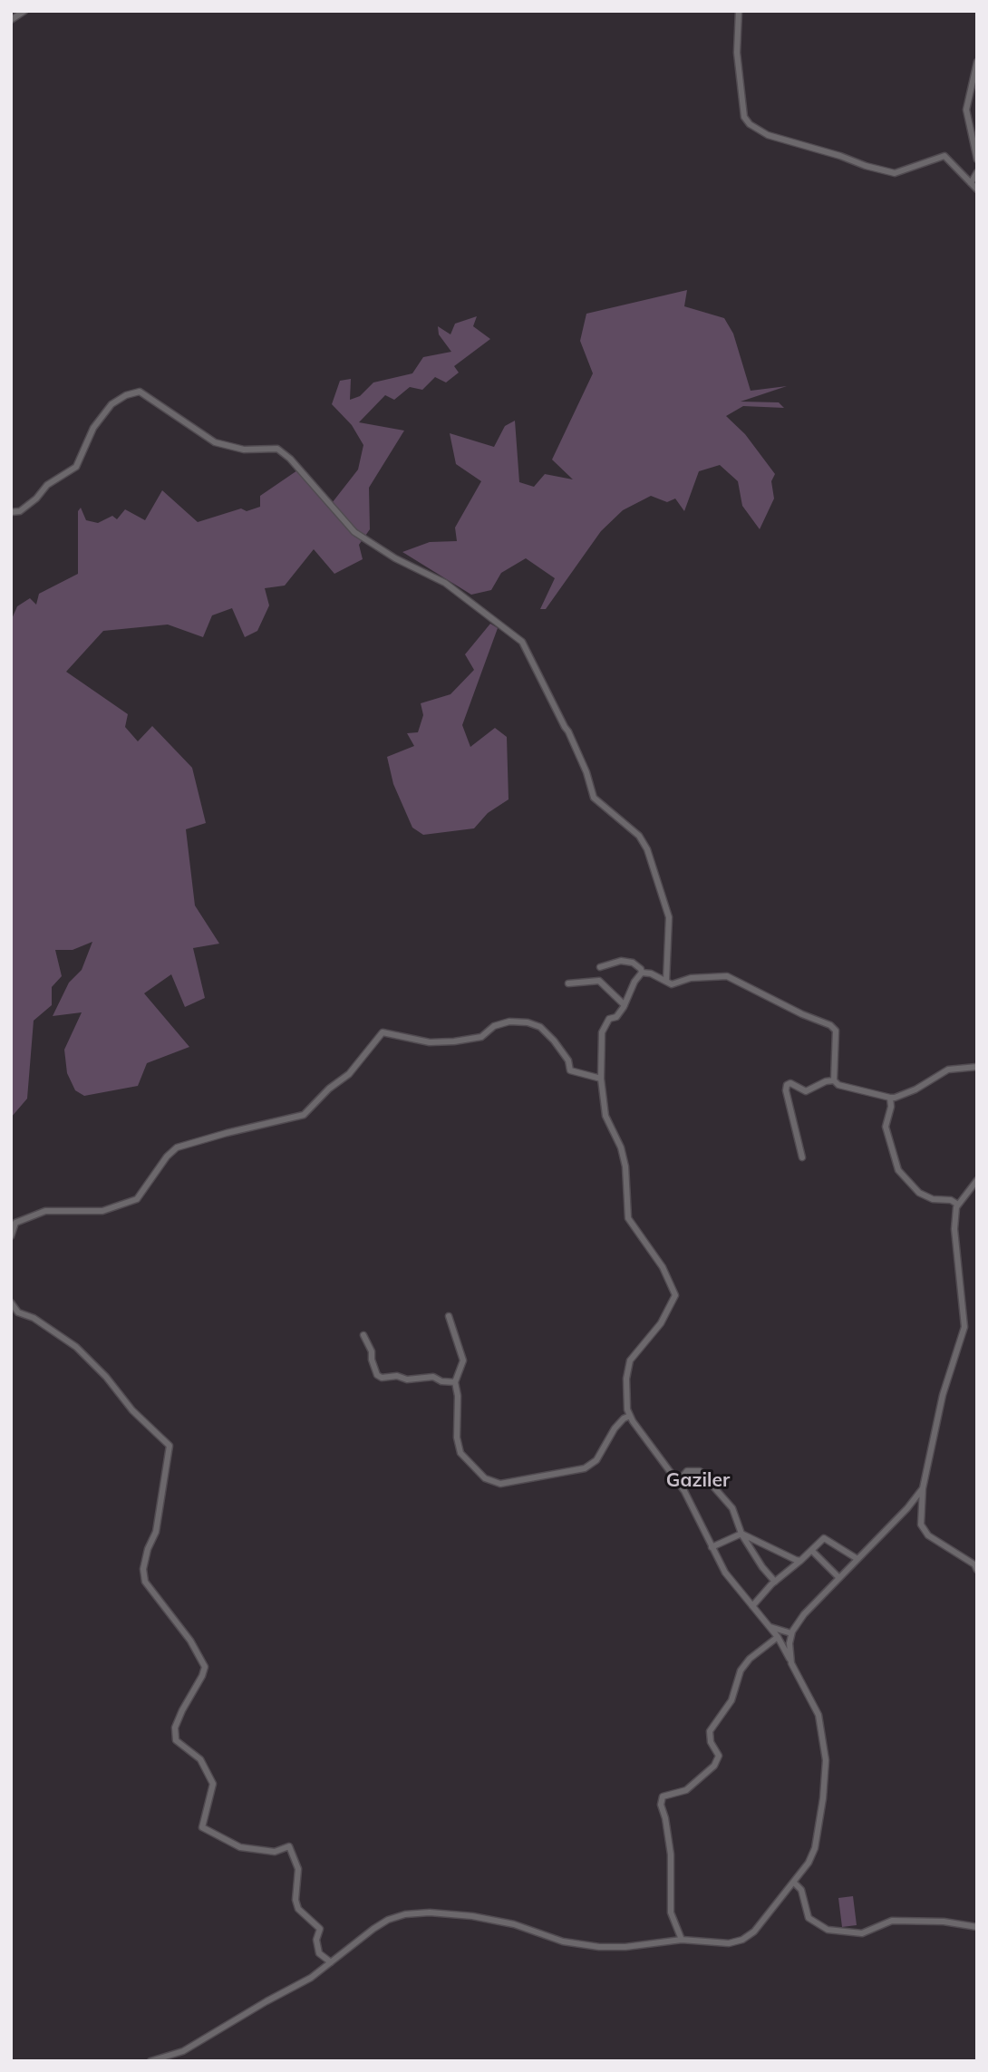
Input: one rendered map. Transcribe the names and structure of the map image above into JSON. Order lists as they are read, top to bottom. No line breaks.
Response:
{"districts":["Gaziler"]}
